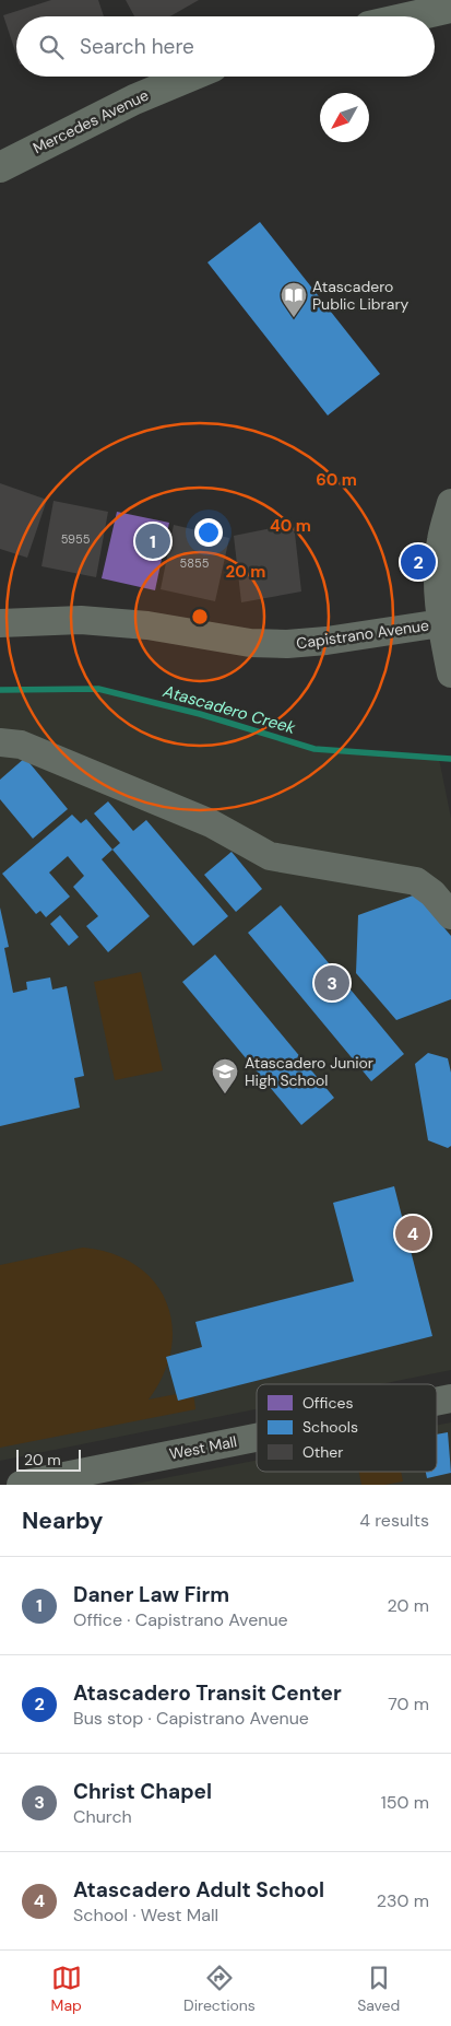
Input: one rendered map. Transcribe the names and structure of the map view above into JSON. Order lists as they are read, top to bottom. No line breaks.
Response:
{"streets":{"main road":["Mercedes Avenue"],"street":["Capistrano Avenue","West Mall"]},"water":["Atascadero Creek"],"places":{"library":["Atascadero Public Library"],"school or university":["Atascadero Junior High School"]},"house_numbers":["5955","5855"],"legend":["Offices","Schools","Other"],"scale_bar":"20 m","north":"bottom left","page":{"search":"Search here","pins":["1","2","3","4"],"scale":"20 m","heading":["Nearby","4 results"],"list":[{"mark":"1","name":"Daner Law Firm","note":"Office · Capistrano Avenue","value":"20 m"},{"mark":"2","name":"Atascadero Transit Center","note":"Bus stop · Capistrano Avenue","value":"70 m"},{"mark":"3","name":"Christ Chapel","note":"Church","value":"150 m"},{"mark":"4","name":"Atascadero Adult School","note":"School · West Mall","value":"230 m"}],"nav":["Map","Directions","Saved"]},"rings":["60 m","40 m","20 m"]}
